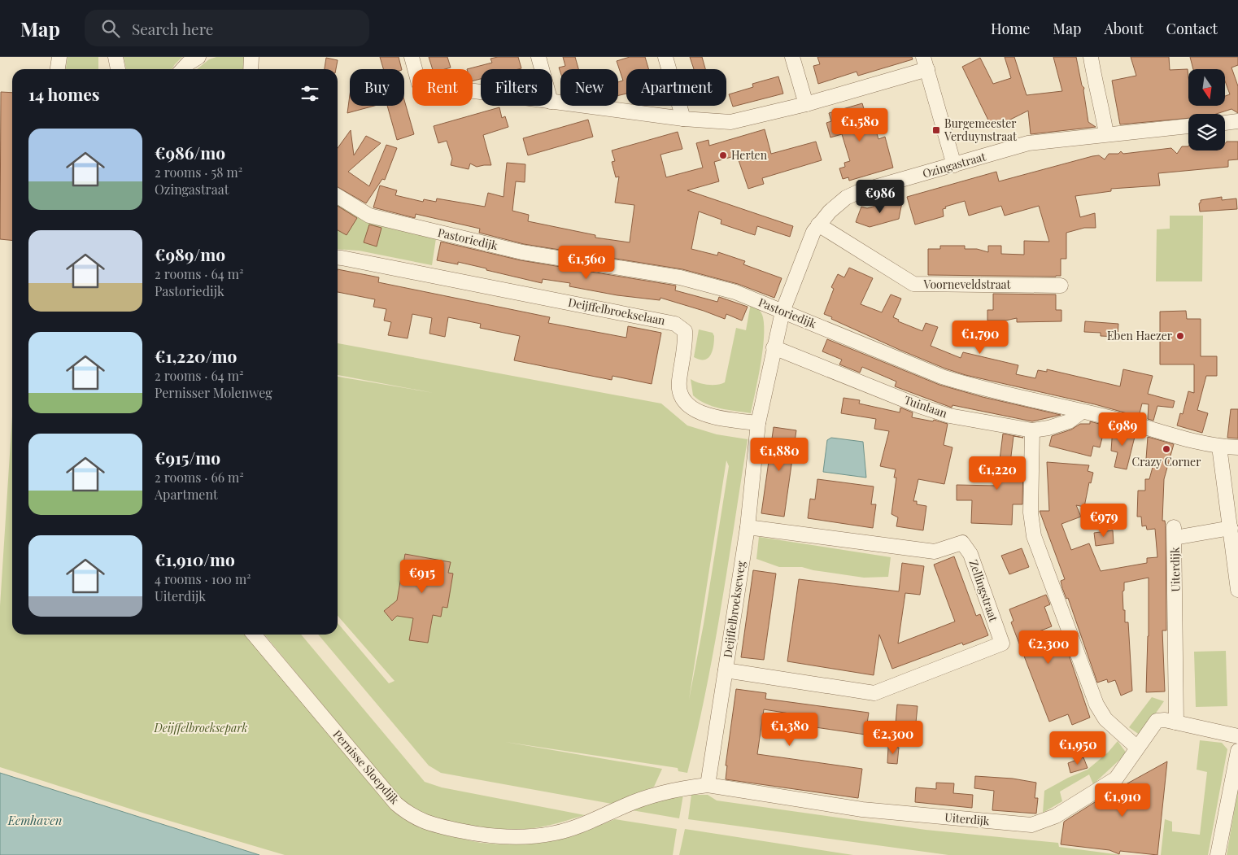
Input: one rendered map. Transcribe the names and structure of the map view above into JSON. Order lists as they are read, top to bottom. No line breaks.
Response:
{"streets":{"street":["Ozingastraat","Pastoriedijk","Voorneveldstraat","Deijffelbroekselaan","Tuinlaan","Uiterdijk","Zellingstraat","Deijffelbroekseweg","Pernisse Sloepdijk"]},"crossings":[["Ozingastraat","Pastoriedijk"],["Ozingastraat","Voorneveldstraat"],["Pastoriedijk","Tuinlaan"],["Deijffelbroekselaan","Deijffelbroekseweg"],["Uiterdijk","Deijffelbroekseweg"],["Uiterdijk","Pernisse Sloepdijk"],["Zellingstraat","Deijffelbroekseweg"],["Deijffelbroekseweg","Pernisse Sloepdijk"]],"water":["Eemhaven"],"parks":["Deijffelbroeksepark"],"places":{"transit":["Burgemeester Verduynstraat"],"other":["Herten","Eben Haezer","Crazy Corner"]},"north":"bottom","page":{"header":"Map","search":"Search here","nav":["Home","Map","About","Contact"],"chip":["Buy","Rent","Filters","New","Apartment"],"heading":"14 homes","price":["€1,580","€986","€1,560","€1,790","€989","€1,880","€1,220","€979","€915","€2,300","€1,380","€2,300","€1,950","€1,910"],"list":[{"name":"€986/mo","note":"2 rooms · 58 m² · Ozingastraat"},{"name":"€989/mo","note":"2 rooms · 64 m² · Pastoriedijk"},{"name":"€1,220/mo","note":"2 rooms · 64 m² · Pernisser Molenweg"},{"name":"€915/mo","note":"2 rooms · 66 m² · Apartment"},{"name":"€1,910/mo","note":"4 rooms · 100 m² · Uiterdijk"}]}}
